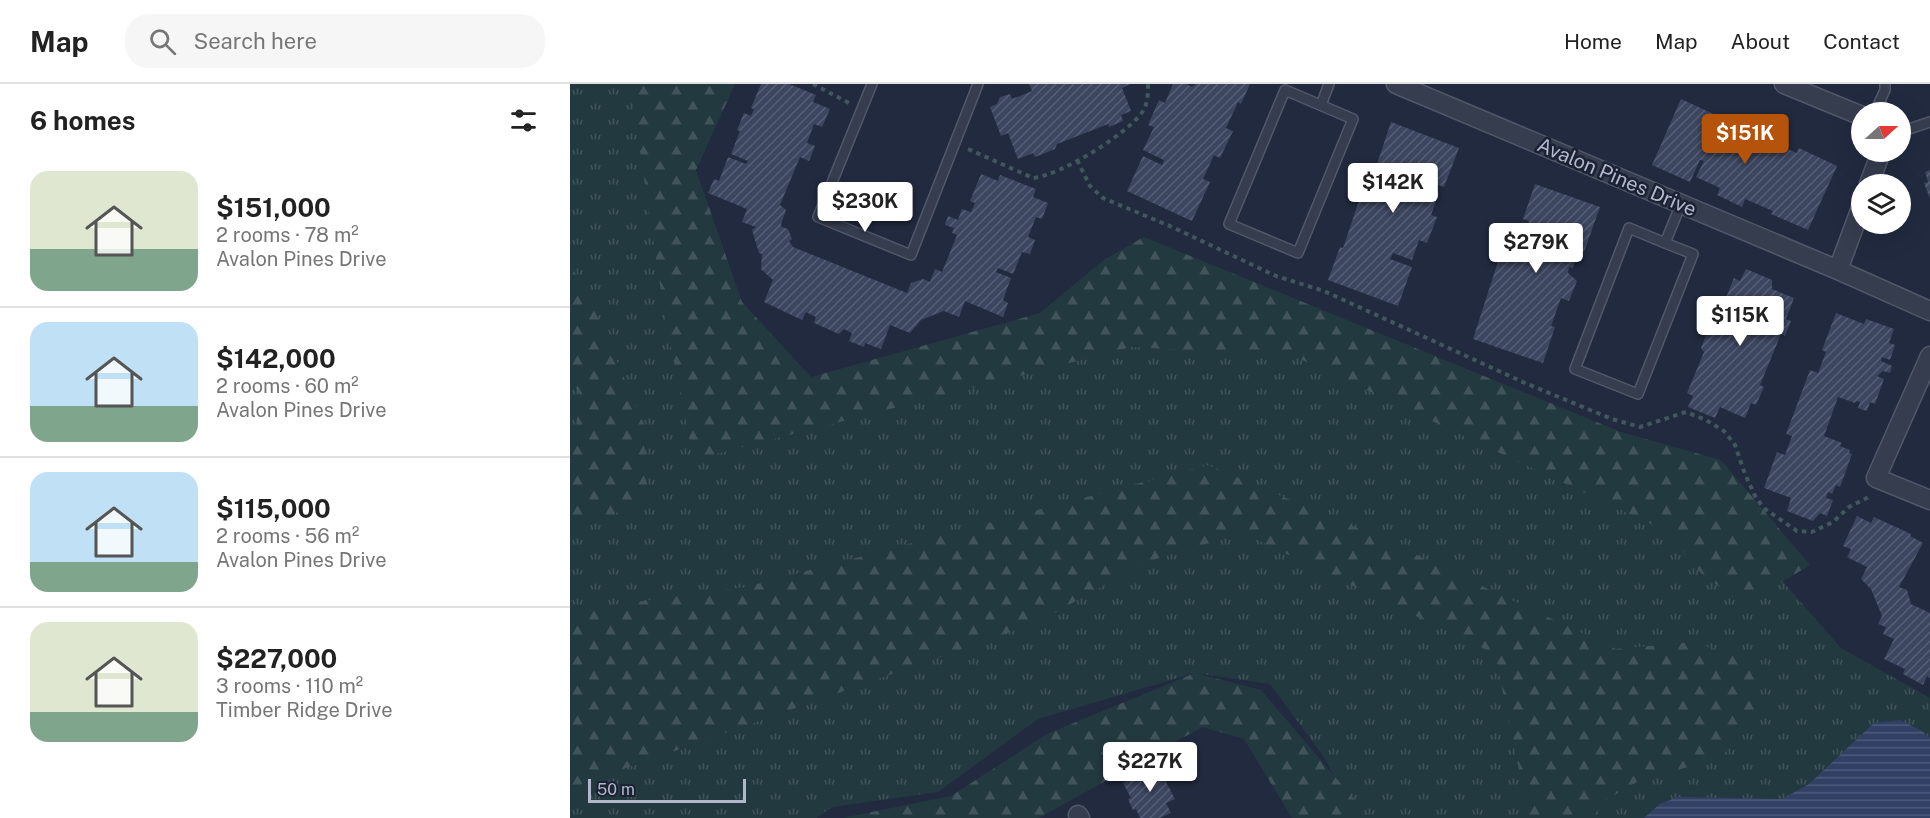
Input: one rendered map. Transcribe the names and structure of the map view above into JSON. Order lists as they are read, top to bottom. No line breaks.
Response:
{"streets":{"street":["Avalon Pines Drive"]},"scale_bar":"50 m","north":"right","page":{"header":"Map","search":"Search here","nav":["Home","Map","About","Contact"],"heading":"6 homes","price":["$151K","$142K","$230K","$279K","$115K","$227K"],"list":[{"name":"$151,000","note":"2 rooms · 78 m² · Avalon Pines Drive"},{"name":"$142,000","note":"2 rooms · 60 m² · Avalon Pines Drive"},{"name":"$115,000","note":"2 rooms · 56 m² · Avalon Pines Drive"},{"name":"$227,000","note":"3 rooms · 110 m² · Timber Ridge Drive"}],"scale":"50 m"}}
